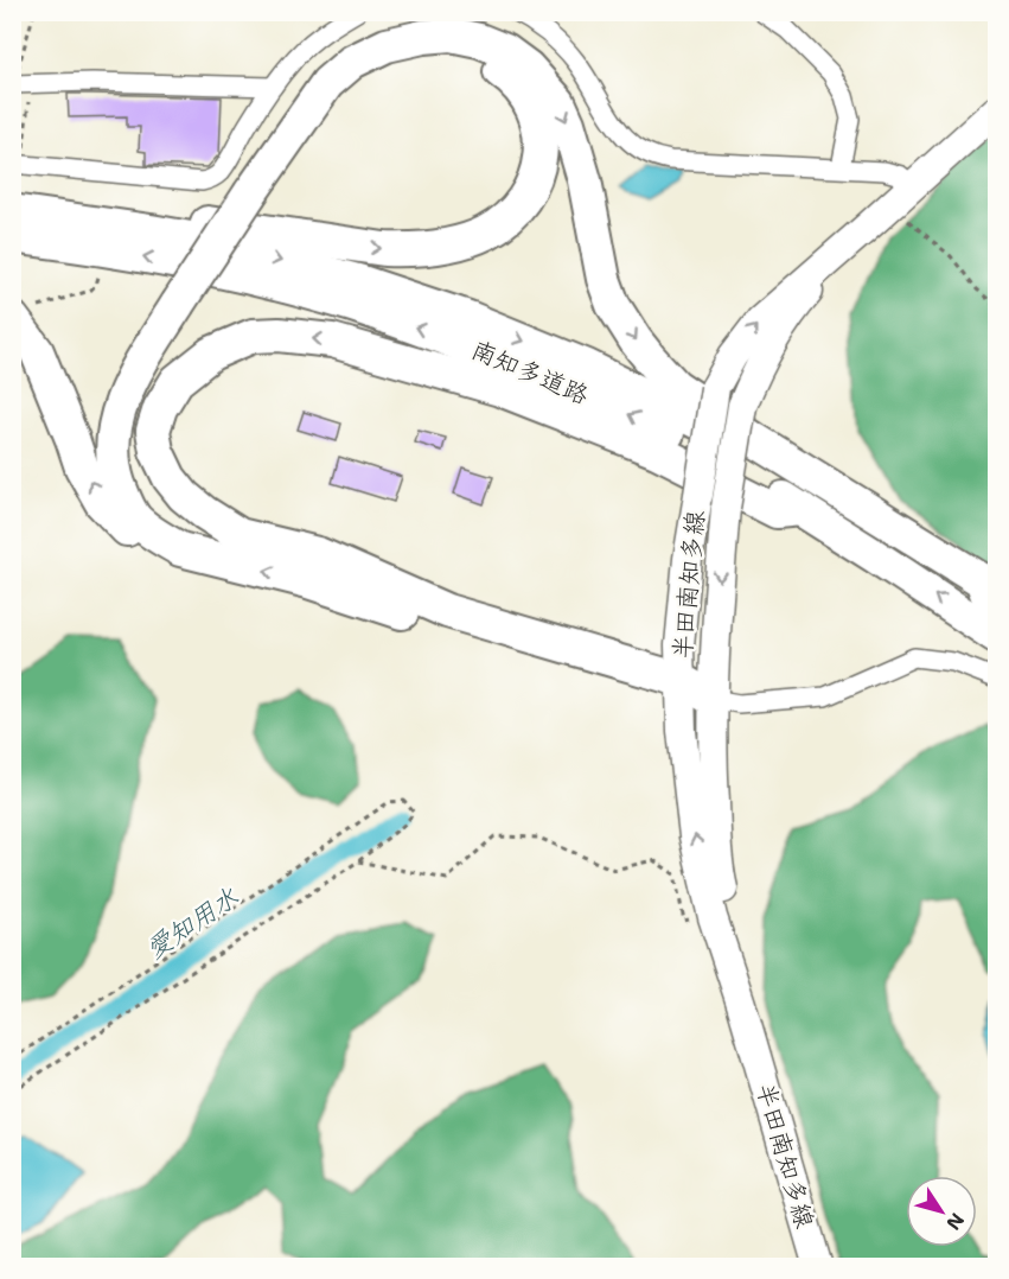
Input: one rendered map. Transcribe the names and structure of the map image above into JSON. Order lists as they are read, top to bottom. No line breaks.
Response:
{"streets":{"highway":["南知多道路"],"main road":["半田南知多線"]},"water":["愛知用水"],"north":"bottom right"}
